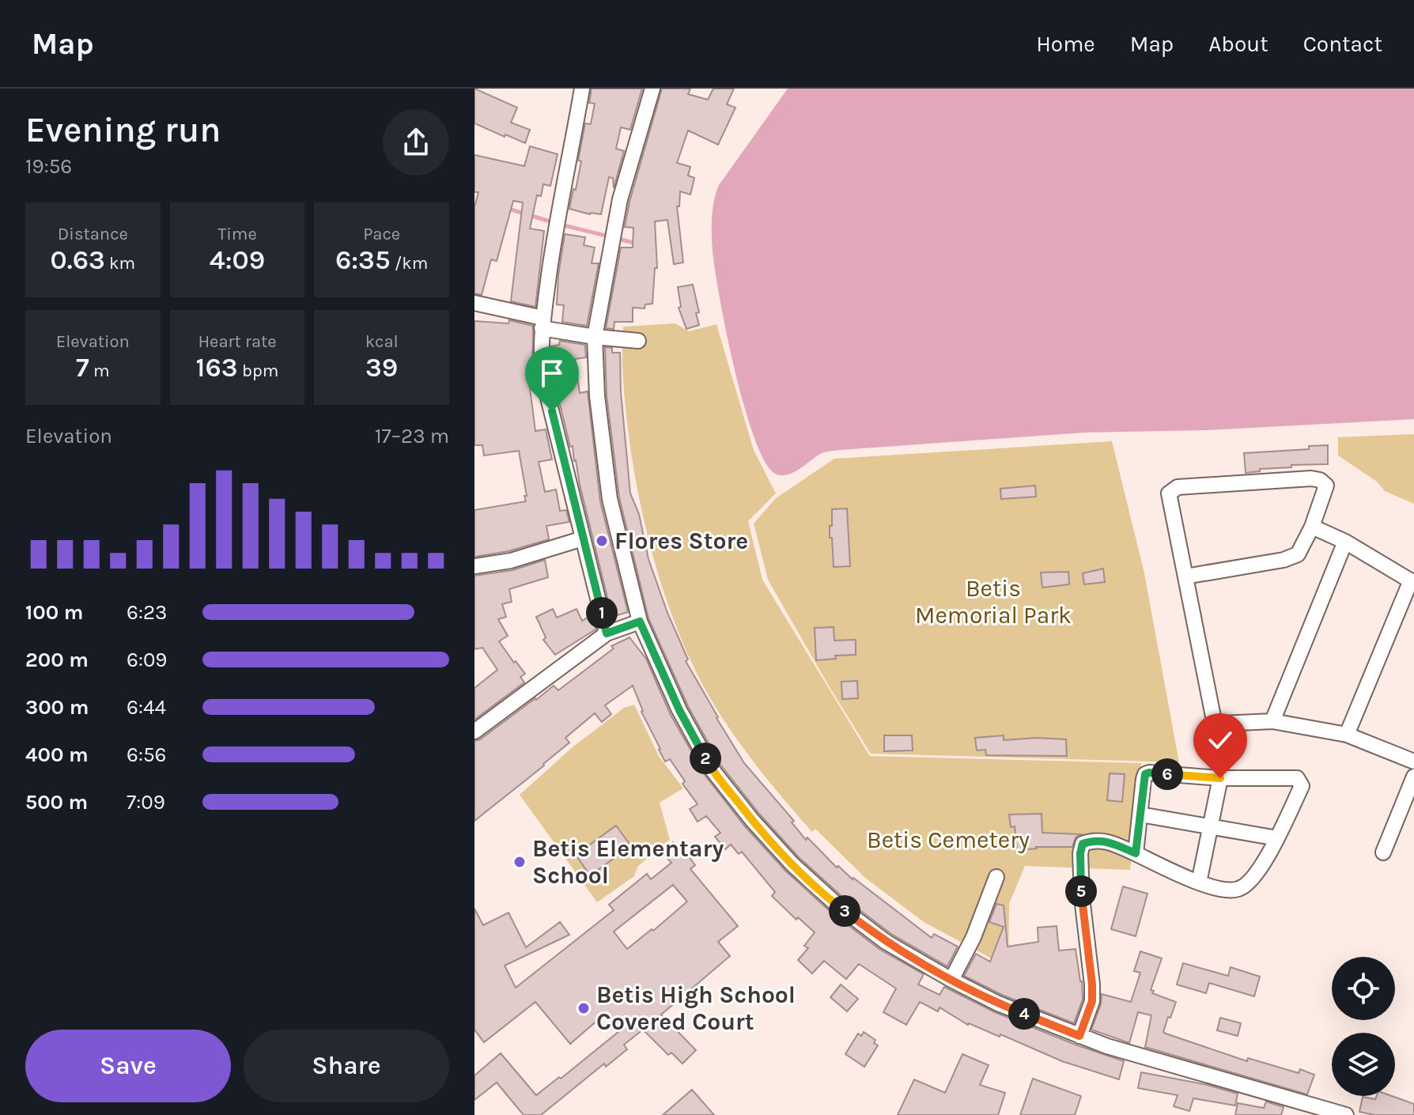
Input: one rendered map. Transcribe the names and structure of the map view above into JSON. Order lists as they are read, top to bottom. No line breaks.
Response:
{"parks":["Betis Memorial Park","Betis Cemetery"],"places":["Flores Store","Betis Elementary School","Betis High School Covered Court"],"page":{"header":"Map","nav":["Home","Map","About","Contact"],"heading":["Evening run","19:56"],"stats":[["Distance","0.63 km"],["Time","4:09"],["Pace","6:35 /km"],["Elevation","7 m"],["Heart rate","163 bpm"],["kcal","39"]],"chart":["Elevation","17–23 m"],"list":[{"name":"100 m","note":"6:23"},{"name":"200 m","note":"6:09"},{"name":"300 m","note":"6:44"},{"name":"400 m","note":"6:56"},{"name":"500 m","note":"7:09"}],"pins":["1","2","6","5","3","4"],"buttons":["Save","Share"]}}
